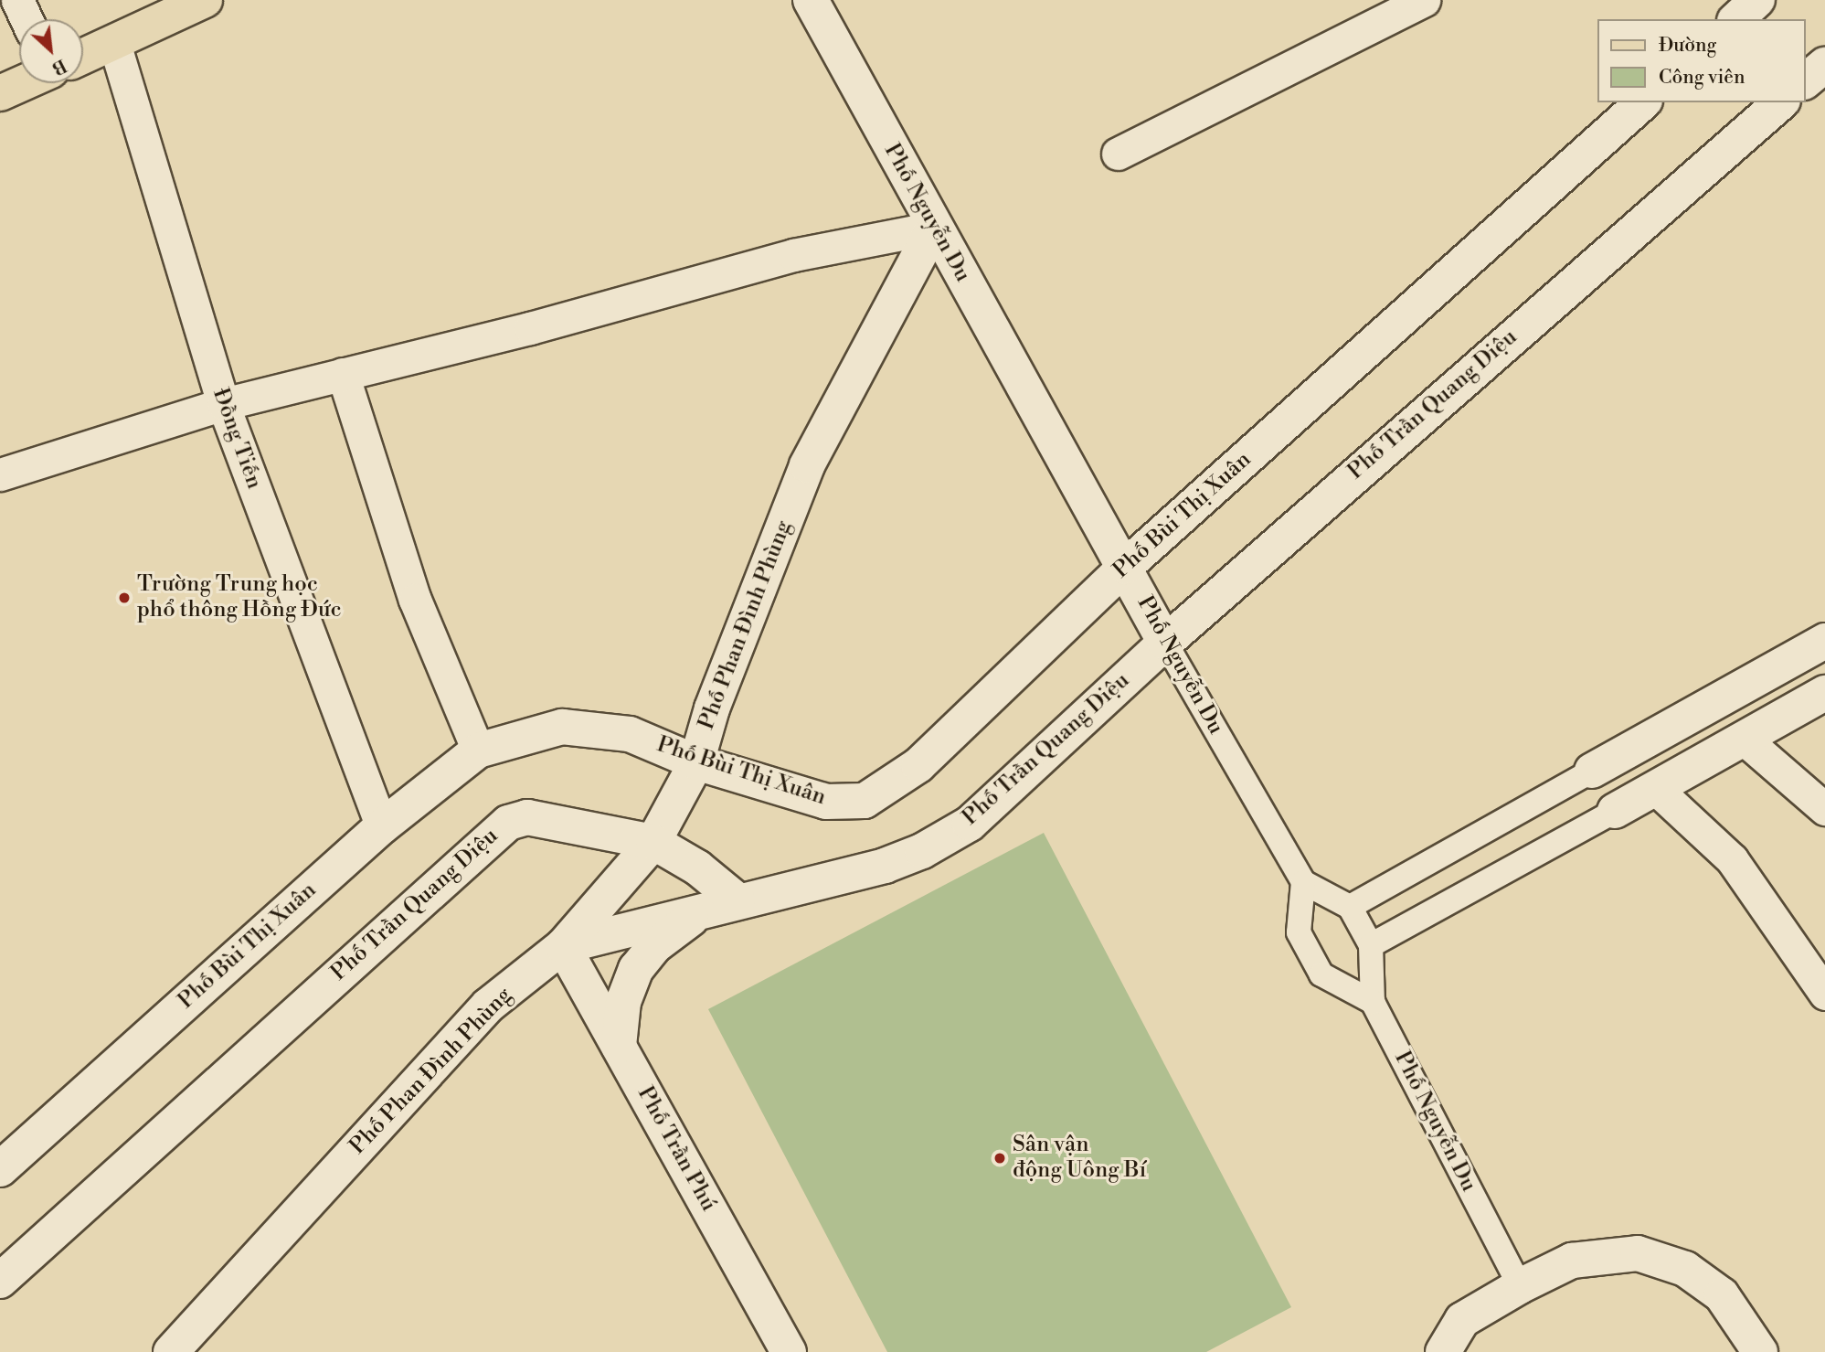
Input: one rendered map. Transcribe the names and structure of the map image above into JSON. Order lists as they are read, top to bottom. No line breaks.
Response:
{"streets":{"main road":["Phố Nguyễn Du","Phố Trần Quang Diệu","Phố Bùi Thị Xuân","Phố Phan Đình Phùng","Phố Trần Phú"],"street":["Đồng Tiến"]},"crossings":[["Phố Nguyễn Du","Phố Trần Quang Diệu"],["Phố Nguyễn Du","Phố Bùi Thị Xuân"],["Phố Nguyễn Du","Phố Phan Đình Phùng"],["Phố Trần Quang Diệu","Phố Phan Đình Phùng"],["Đồng Tiến","Phố Bùi Thị Xuân"],["Phố Bùi Thị Xuân","Phố Phan Đình Phùng"],["Phố Phan Đình Phùng","Phố Trần Phú"]],"places":["Trường Trung học phổ thông Hồng Đức","Sân vận động Uông Bí"],"legend":["Đường","Công viên"],"north":"bottom right"}
